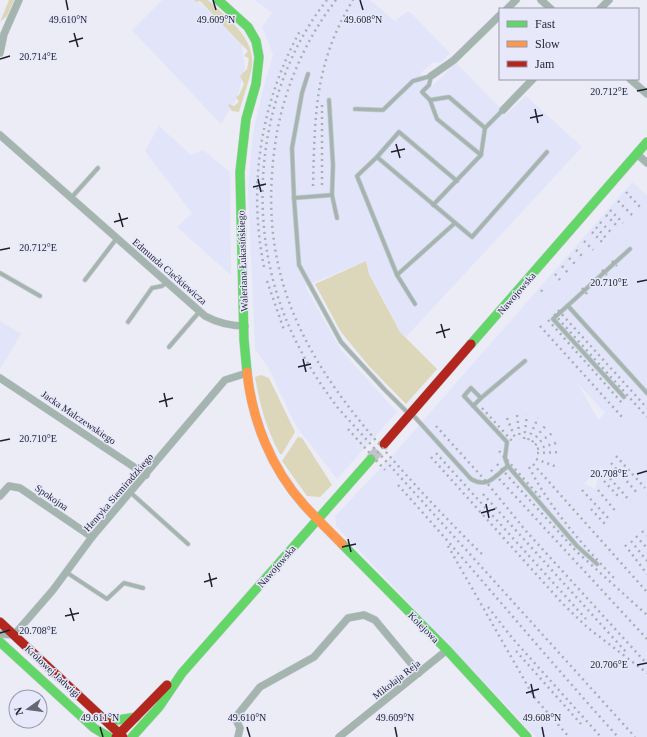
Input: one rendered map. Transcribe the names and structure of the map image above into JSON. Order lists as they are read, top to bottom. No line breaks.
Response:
{"streets":{"street":["Waleriana Łukasińskiego","Edmunda Ciećkiewicza","Nawojowska","Jacka Malczewskiego","Henryka Siemiradzkiego","Spokojna","Kolejowa","Królowej Jadwigi","Mikołaja Reja"]},"crossings":[["Waleriana Łukasińskiego","Edmunda Ciećkiewicza"],["Waleriana Łukasińskiego","Nawojowska"],["Waleriana Łukasińskiego","Henryka Siemiradzkiego"],["Waleriana Łukasińskiego","Kolejowa"],["Nawojowska","Kolejowa"],["Nawojowska","Królowej Jadwigi"],["Jacka Malczewskiego","Henryka Siemiradzkiego"],["Henryka Siemiradzkiego","Spokojna"],["Henryka Siemiradzkiego","Królowej Jadwigi"],["Kolejowa","Mikołaja Reja"]],"legend":["Fast","Slow","Jam"],"north":"left","coordinates":["49.610°N","49.609°N","49.608°N","20.714°E","20.712°E","20.710°E","20.708°E","20.706°E","49.611°N"]}
